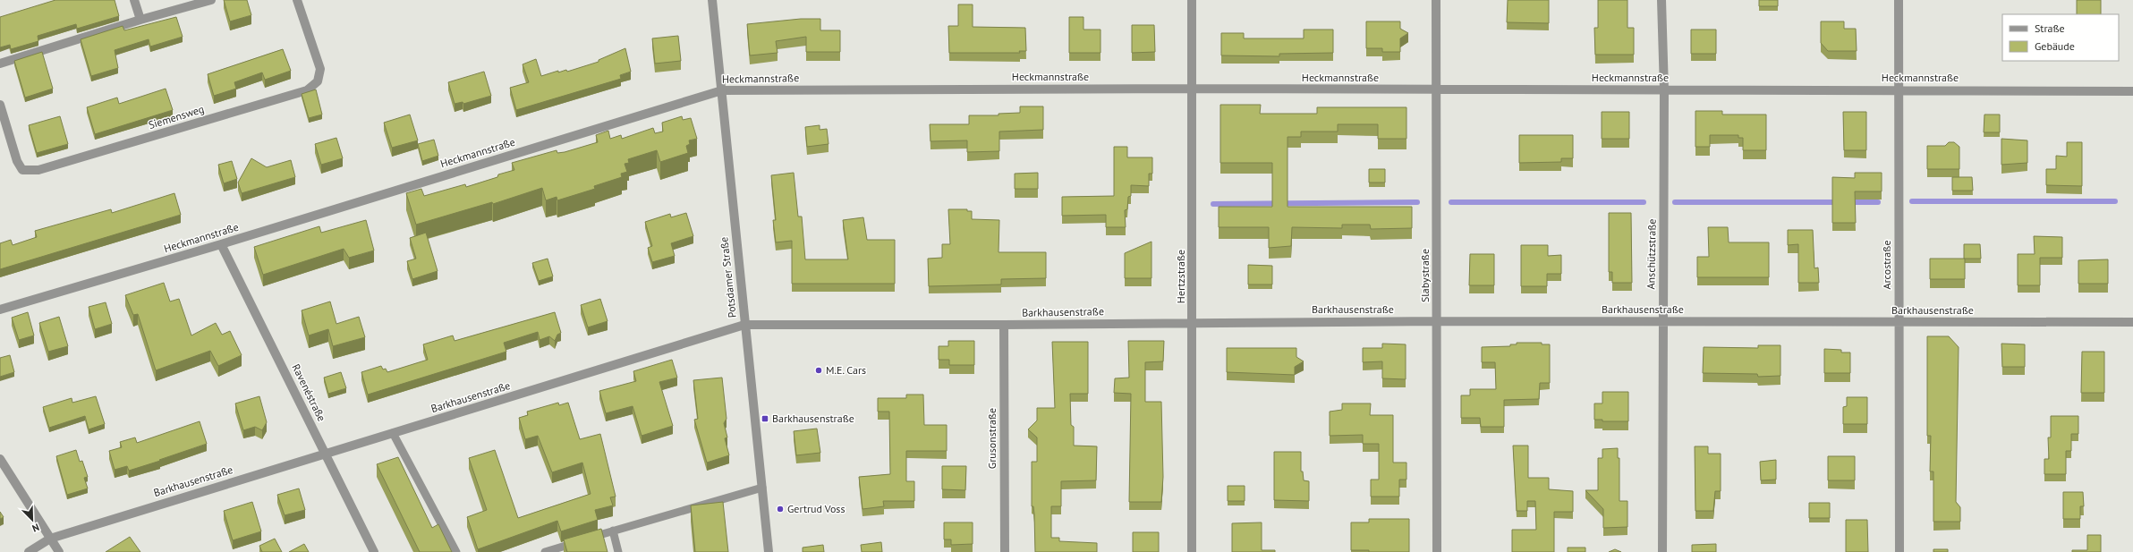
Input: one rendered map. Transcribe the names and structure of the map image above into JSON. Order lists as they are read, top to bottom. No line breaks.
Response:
{"streets":{"street":["Heckmannstraße","Siemensweg","Anschützstraße","Arcostraße","Slabystraße","Hertzstraße","Potsdamer Straße","Barkhausenstraße","Ravenéstraße","Grusonstraße"]},"crossings":[["Heckmannstraße","Anschützstraße"],["Heckmannstraße","Arcostraße"],["Heckmannstraße","Slabystraße"],["Heckmannstraße","Hertzstraße"],["Heckmannstraße","Potsdamer Straße"],["Heckmannstraße","Ravenéstraße"],["Anschützstraße","Barkhausenstraße"],["Arcostraße","Barkhausenstraße"],["Slabystraße","Barkhausenstraße"],["Hertzstraße","Barkhausenstraße"],["Potsdamer Straße","Barkhausenstraße"],["Barkhausenstraße","Ravenéstraße"],["Barkhausenstraße","Grusonstraße"]],"places":{"other":["M.E. Cars","Gertrud Voss"],"transit":["Barkhausenstraße"]},"legend":["Straße","Gebäude"],"north":"bottom right"}
